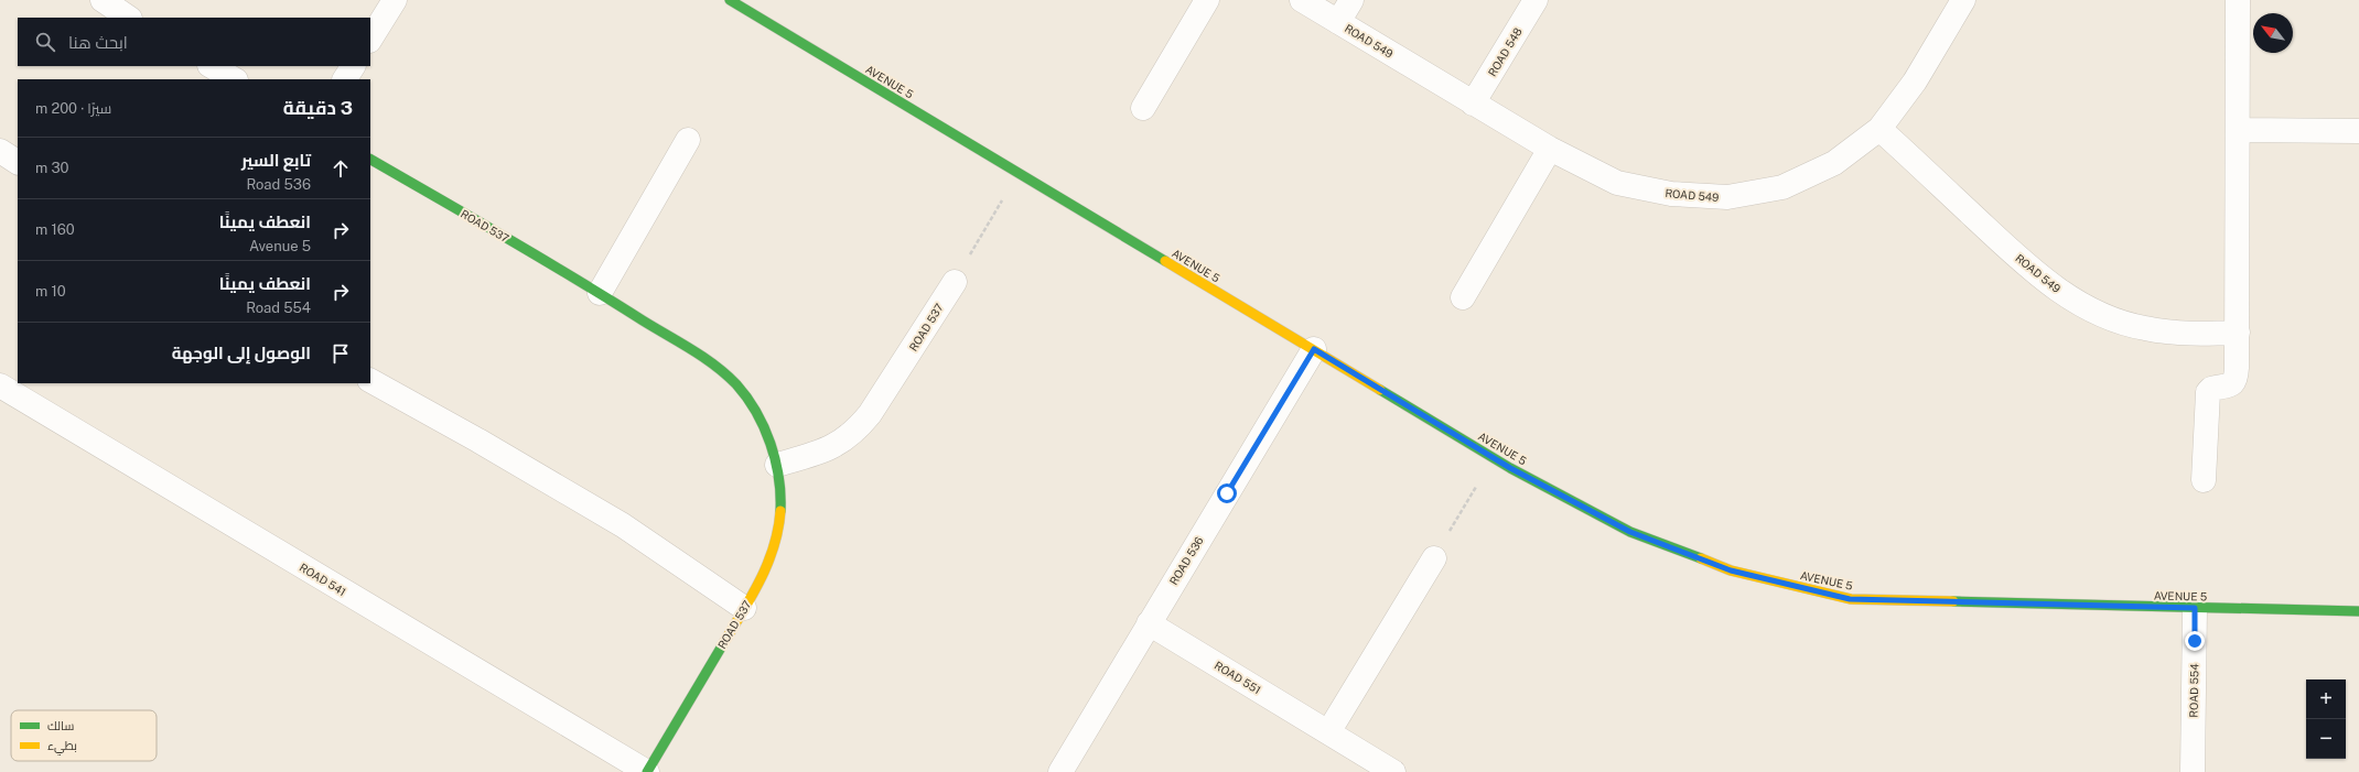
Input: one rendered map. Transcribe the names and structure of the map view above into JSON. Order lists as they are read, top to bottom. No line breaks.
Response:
{"streets":{"street":["ROAD 549","ROAD 548","AVENUE 5","ROAD 537","ROAD 536","ROAD 541","ROAD 551","ROAD 554"]},"crossings":[["ROAD 549","ROAD 548"],["AVENUE 5","ROAD 536"],["AVENUE 5","ROAD 554"],["ROAD 537","ROAD 541"],["ROAD 536","ROAD 551"]],"legend":["سالك","بطيء"],"north":"top left","page":{"search":"ابحث هنا","heading":["3 دقيقة","سيرًا · 200 m"],"list":[["تابع السير","Road 536","30 m"],["انعطف يمينًا","Avenue 5","160 m"],["انعطف يمينًا","Road 554","10 m"],"الوصول إلى الوجهة"],"map_buttons":["+","−"]}}
